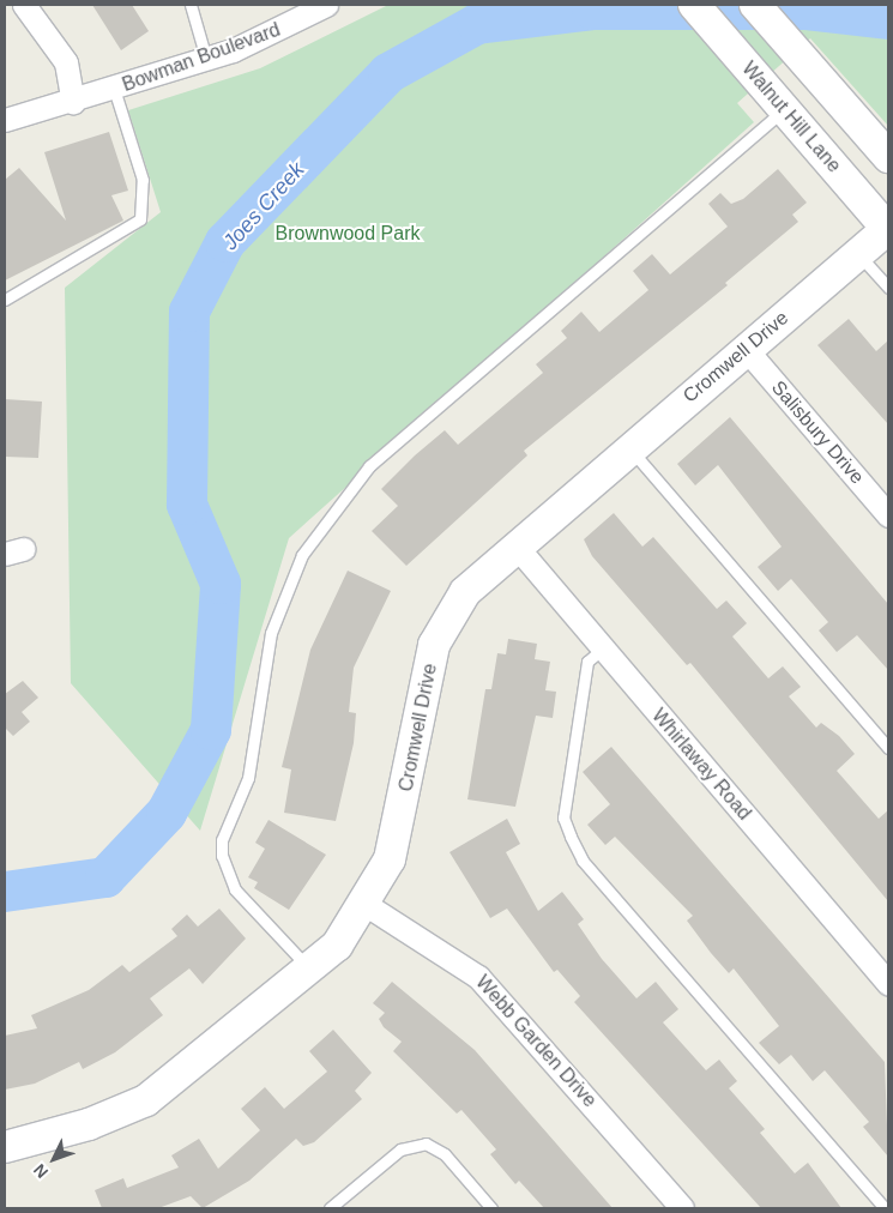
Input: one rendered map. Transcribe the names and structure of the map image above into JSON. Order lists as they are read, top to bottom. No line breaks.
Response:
{"streets":{"street":["Bowman Boulevard","Walnut Hill Lane","Cromwell Drive","Salisbury Drive","Whirlaway Road","Webb Garden Drive"]},"crossings":[["Walnut Hill Lane","Cromwell Drive"],["Cromwell Drive","Salisbury Drive"],["Cromwell Drive","Whirlaway Road"],["Cromwell Drive","Webb Garden Drive"]],"water":["Joes Creek"],"parks":["Brownwood Park"],"north":"bottom left"}
